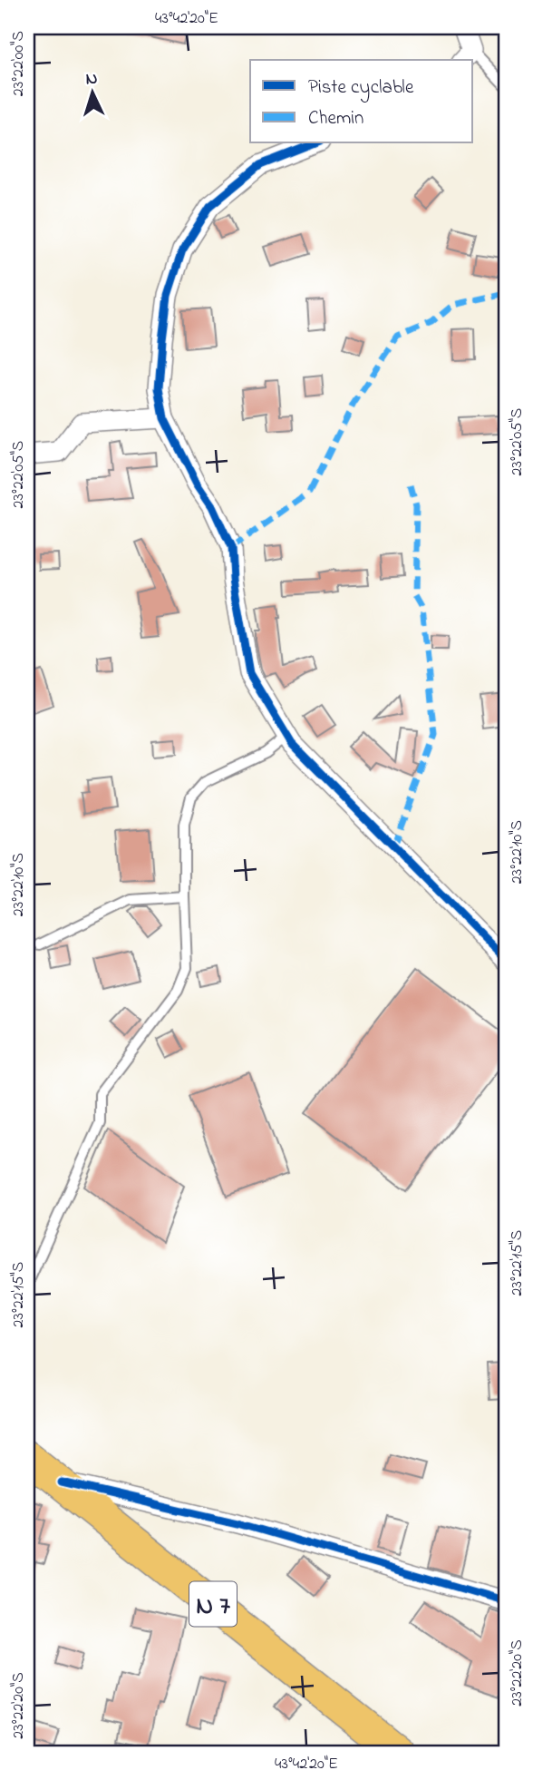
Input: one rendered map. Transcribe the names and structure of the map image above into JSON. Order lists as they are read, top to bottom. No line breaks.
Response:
{"streets":{"main road":["N 7"]},"legend":["Piste cyclable","Chemin"],"north":"top","coordinates":["43°42'20\"E","23°22'00\"S","23°22'05\"S","23°22'10\"S","23°22'15\"S","23°22'20\"S"]}
